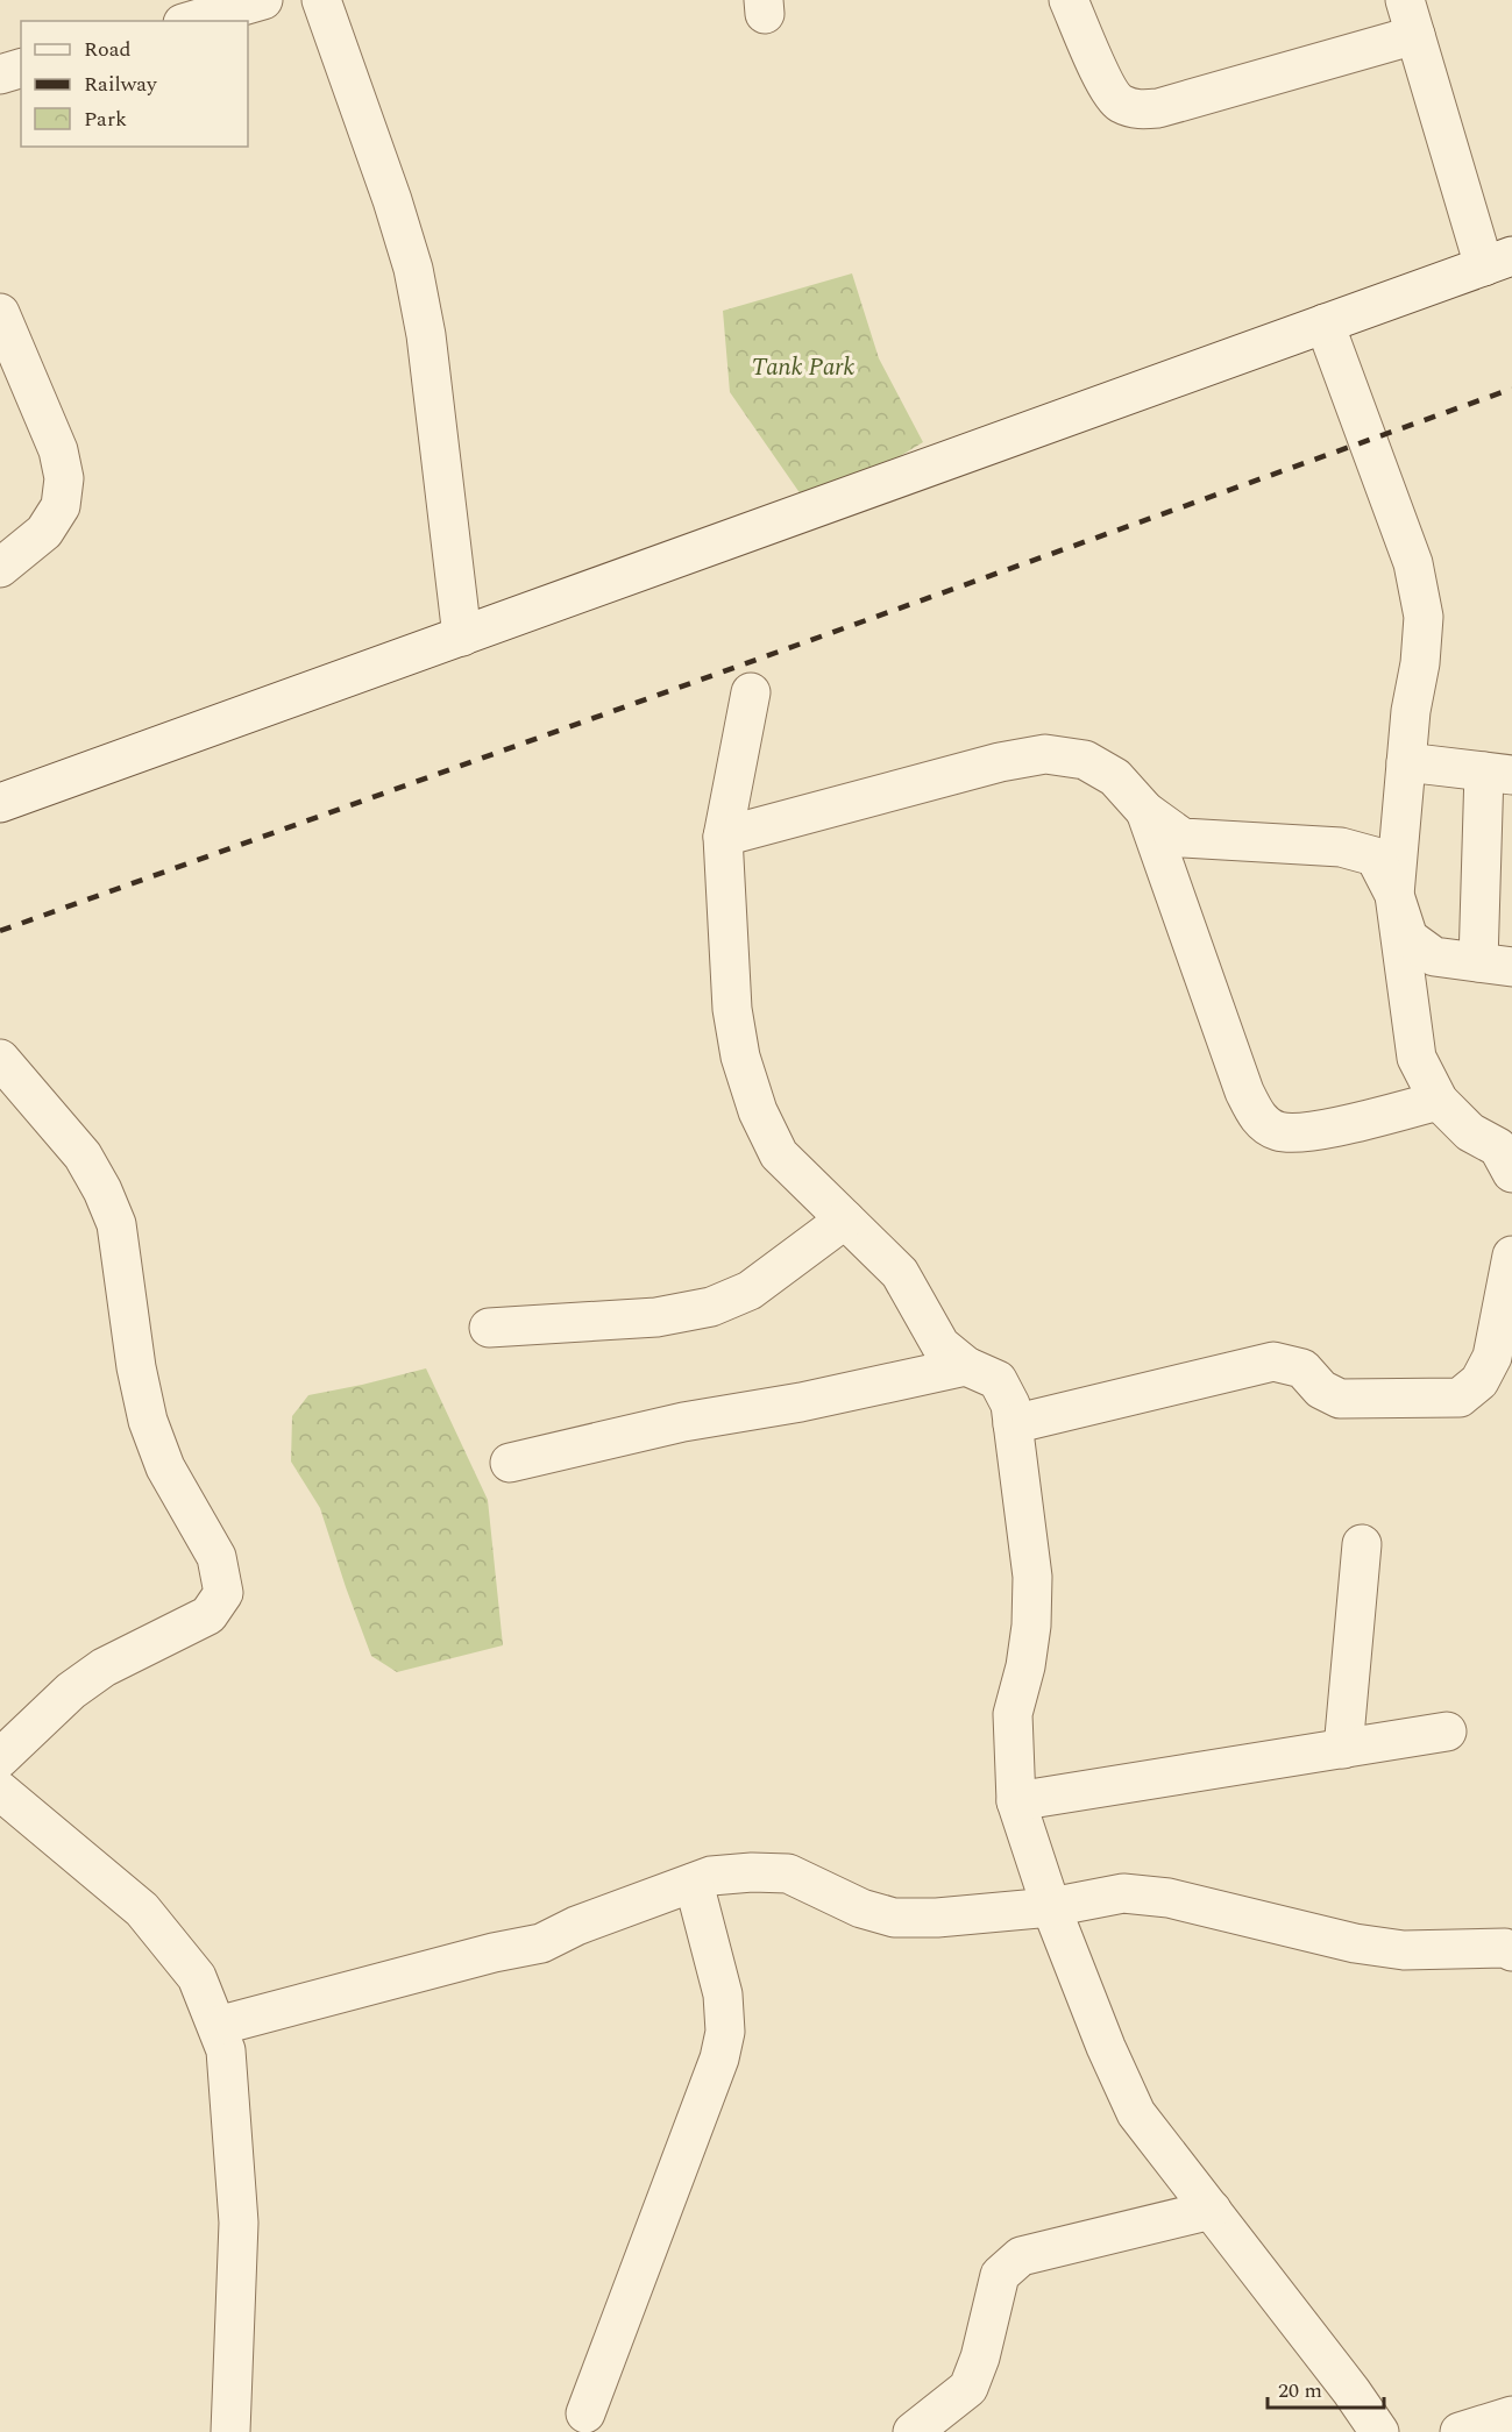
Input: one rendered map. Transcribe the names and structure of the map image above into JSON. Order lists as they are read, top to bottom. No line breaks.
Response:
{"parks":["Tank Park"],"legend":["Road","Railway","Park"],"scale_bar":"20 m"}
